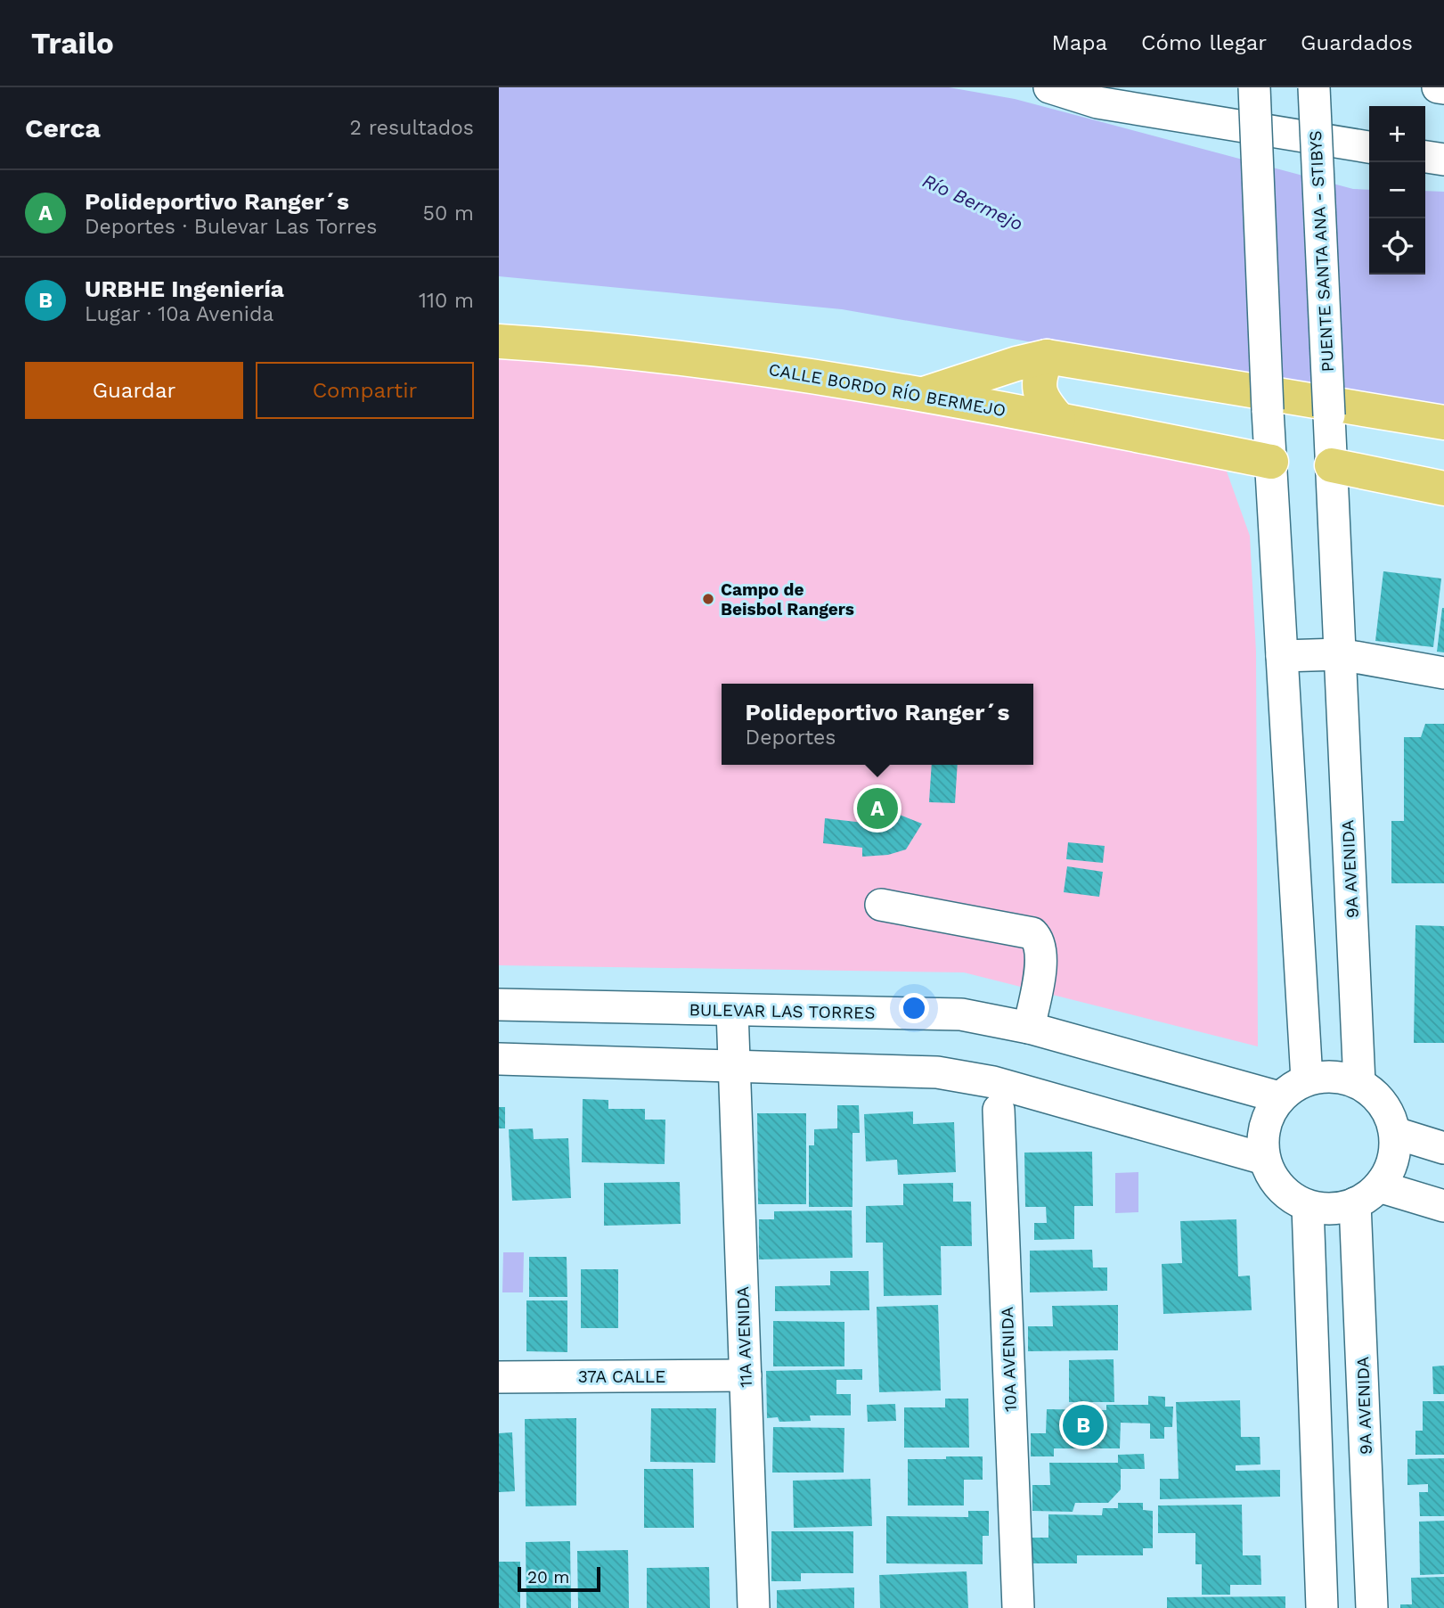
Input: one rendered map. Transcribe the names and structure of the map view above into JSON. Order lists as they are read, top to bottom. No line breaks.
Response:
{"streets":{"main road":["CALLE BORDO RÍO BERMEJO"],"street":["PUENTE SANTA ANA - STIBYS","9A AVENIDA","BULEVAR LAS TORRES","11A AVENIDA","10A AVENIDA","37A CALLE"]},"crossings":[["PUENTE SANTA ANA - STIBYS","9A AVENIDA"],["9A AVENIDA","BULEVAR LAS TORRES"],["11A AVENIDA","37A CALLE"]],"water":["Río Bermejo"],"places":["Campo de Beisbol Rangers"],"scale_bar":"20 m","page":{"header":"Trailo","nav":["Mapa","Cómo llegar","Guardados"],"heading":["Cerca","2 resultados"],"map_buttons":["+","−"],"list":[{"mark":"A","name":"Polideportivo Ranger´s","note":"Deportes · Bulevar Las Torres","value":"50 m"},{"mark":"B","name":"URBHE Ingeniería","note":"Lugar · 10a Avenida","value":"110 m"}],"buttons":["Guardar","Compartir"],"popup":["Polideportivo Ranger´s","Deportes"],"pins":["A","B"],"scale":"20 m"}}
